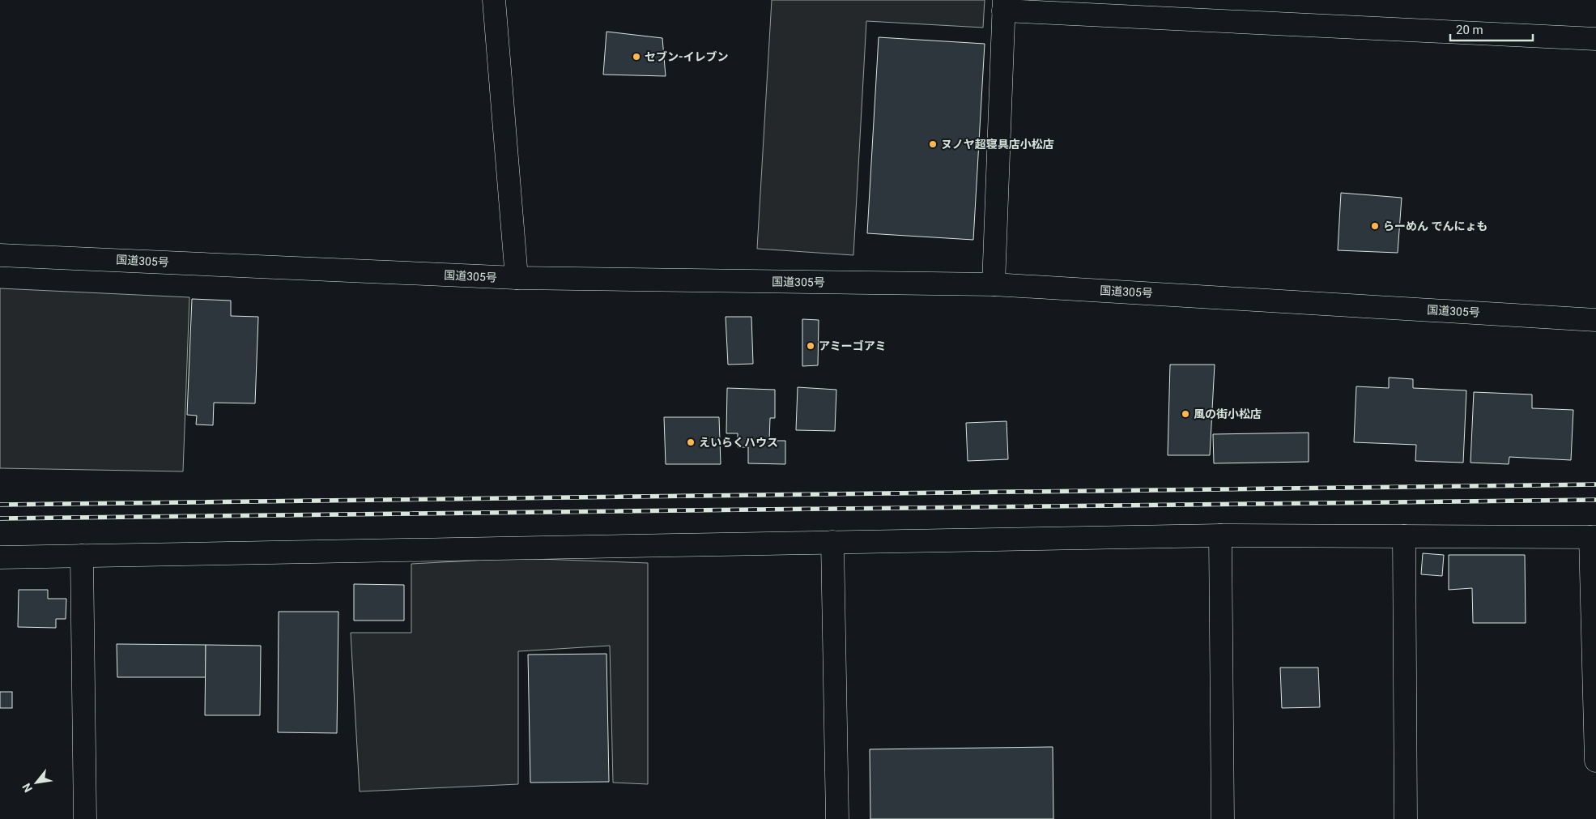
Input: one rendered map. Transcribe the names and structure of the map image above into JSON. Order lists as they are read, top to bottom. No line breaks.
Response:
{"streets":{"main road":["国道305号"]},"places":["セブン-イレブン","ヌノヤ超寝具店小松店","らーめん でんにょも","アミーゴアミ","風の街小松店","えいらくハウス"],"scale_bar":"20 m","north":"bottom left"}
